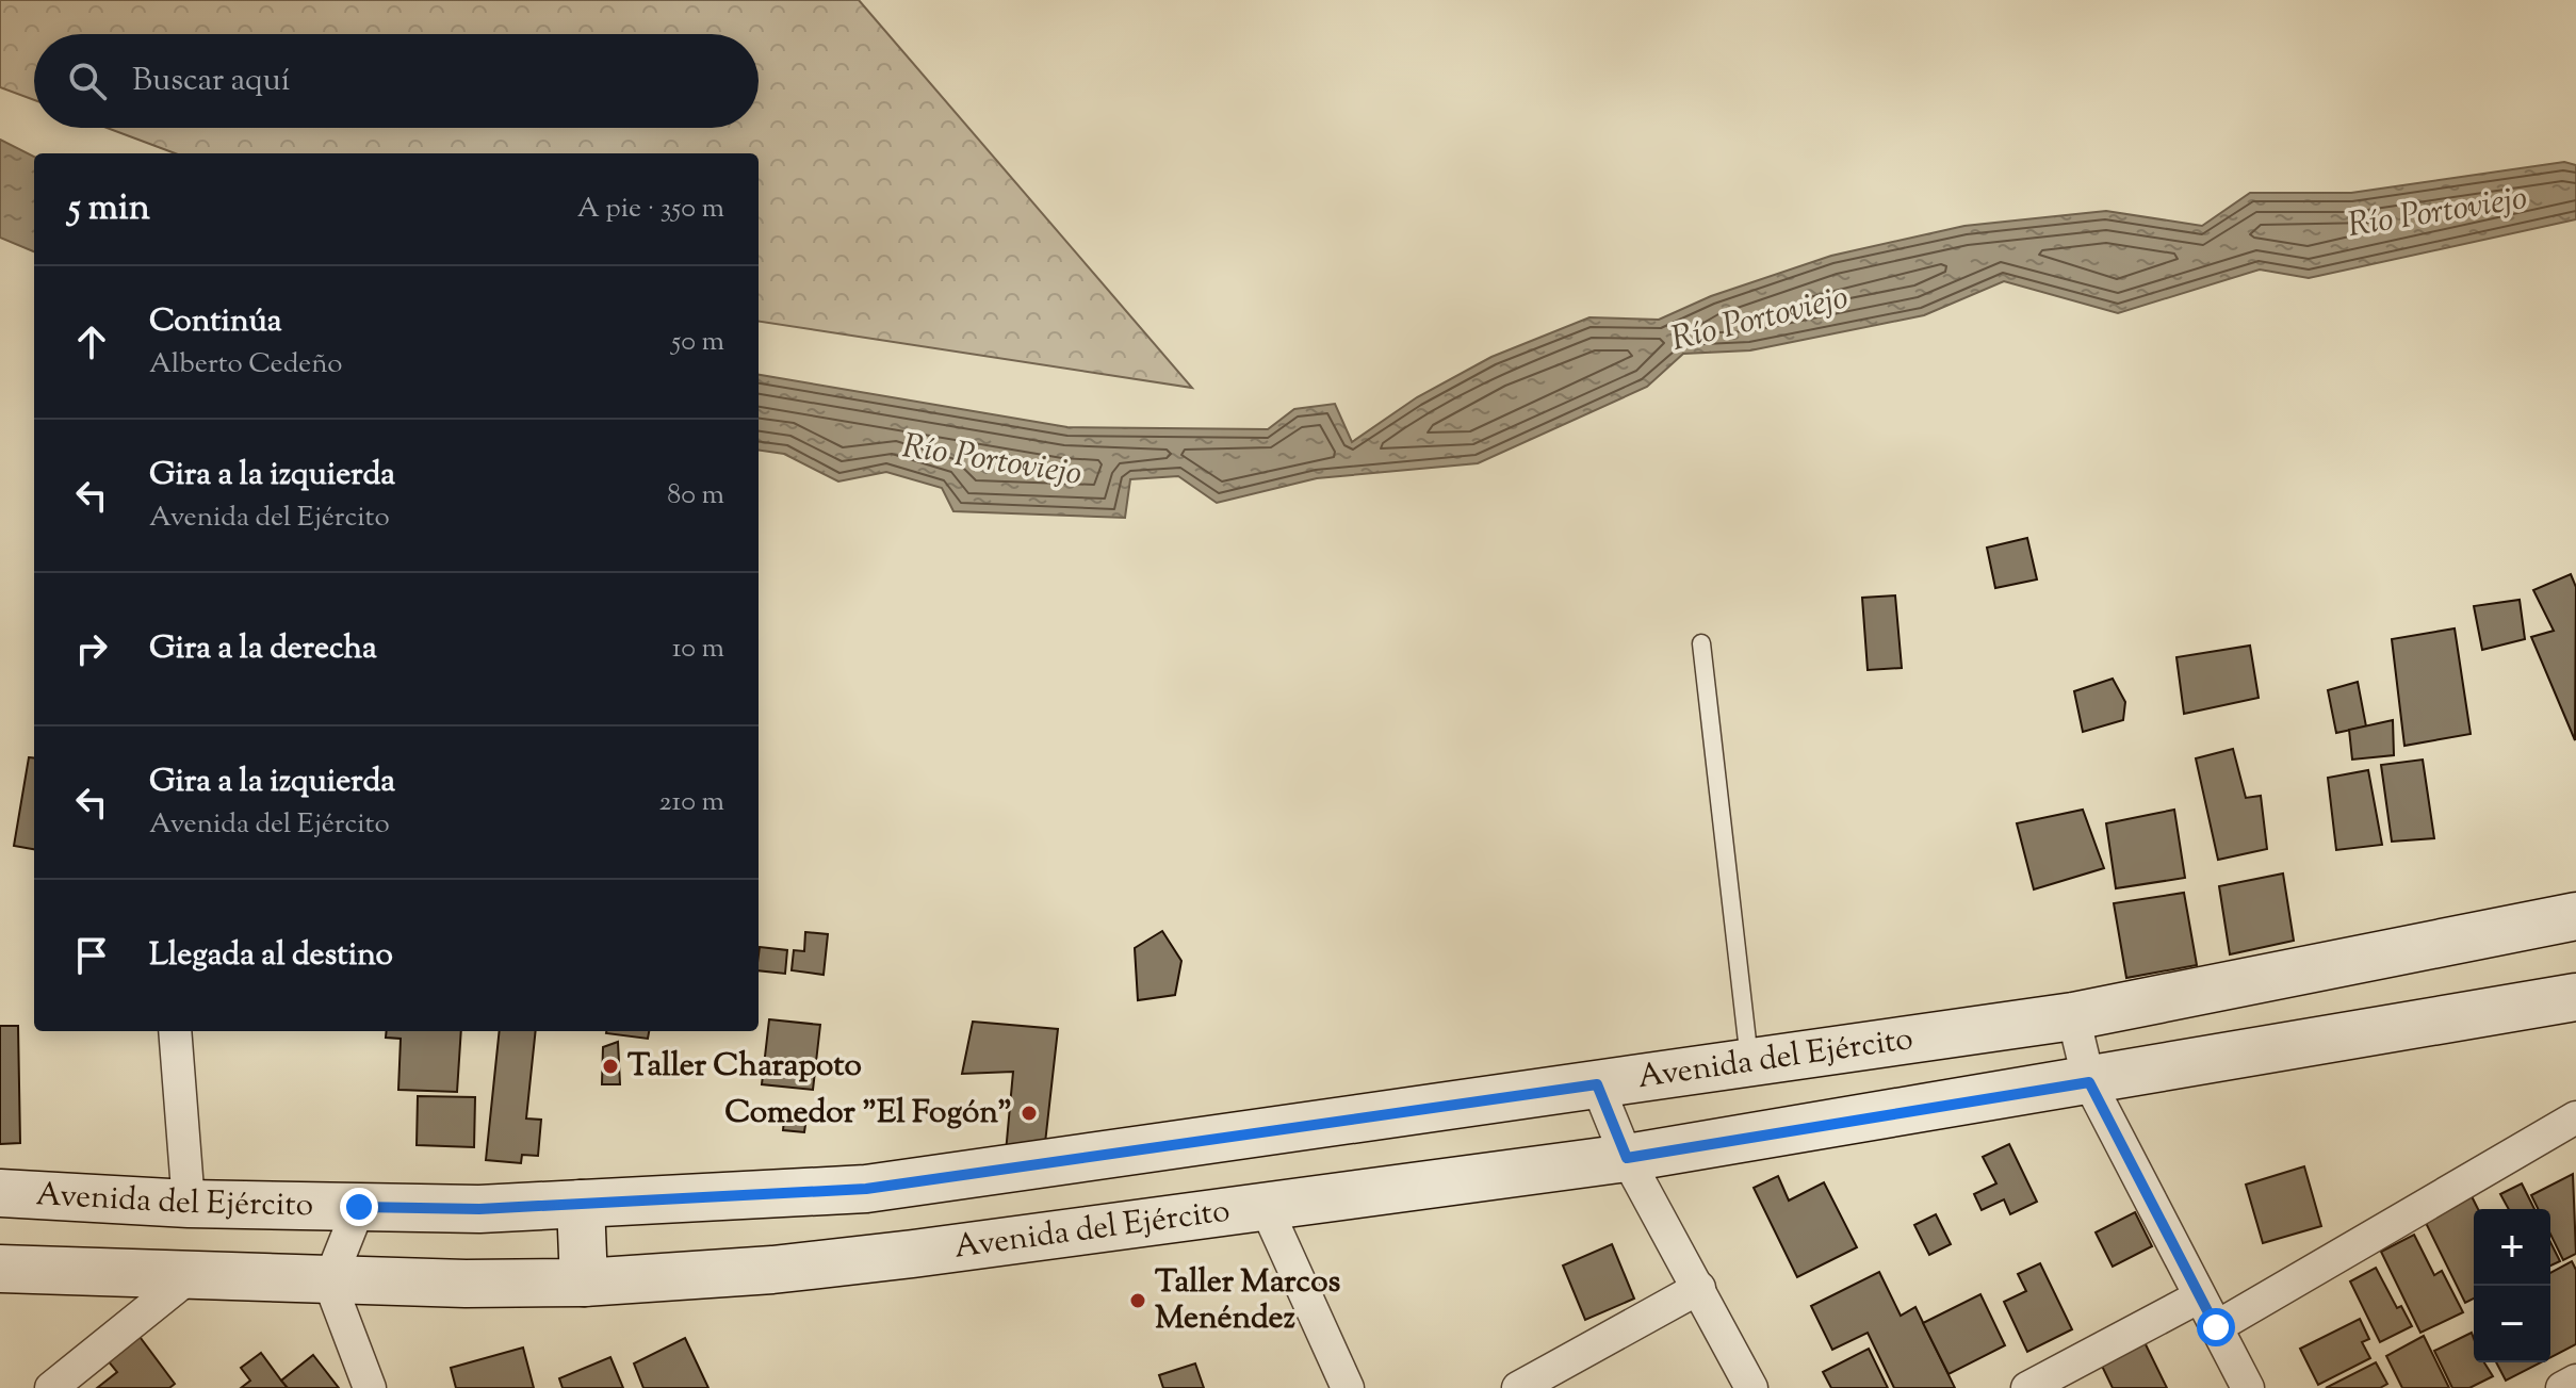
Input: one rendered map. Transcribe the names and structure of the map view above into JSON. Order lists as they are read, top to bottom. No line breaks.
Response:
{"streets":{"main road":["Avenida del Ejército"]},"water":["Río Portoviejo"],"places":["Taller Charapoto","Comedor \"El Fogón\"","Taller Marcos Menéndez"],"page":{"search":"Buscar aquí","heading":["5 min","A pie · 350 m"],"list":[["Continúa","Alberto Cedeño","50 m"],["Gira a la izquierda","Avenida del Ejército","80 m"],["Gira a la derecha","10 m"],["Gira a la izquierda","Avenida del Ejército","210 m"],"Llegada al destino"],"map_buttons":["+","−"]}}
